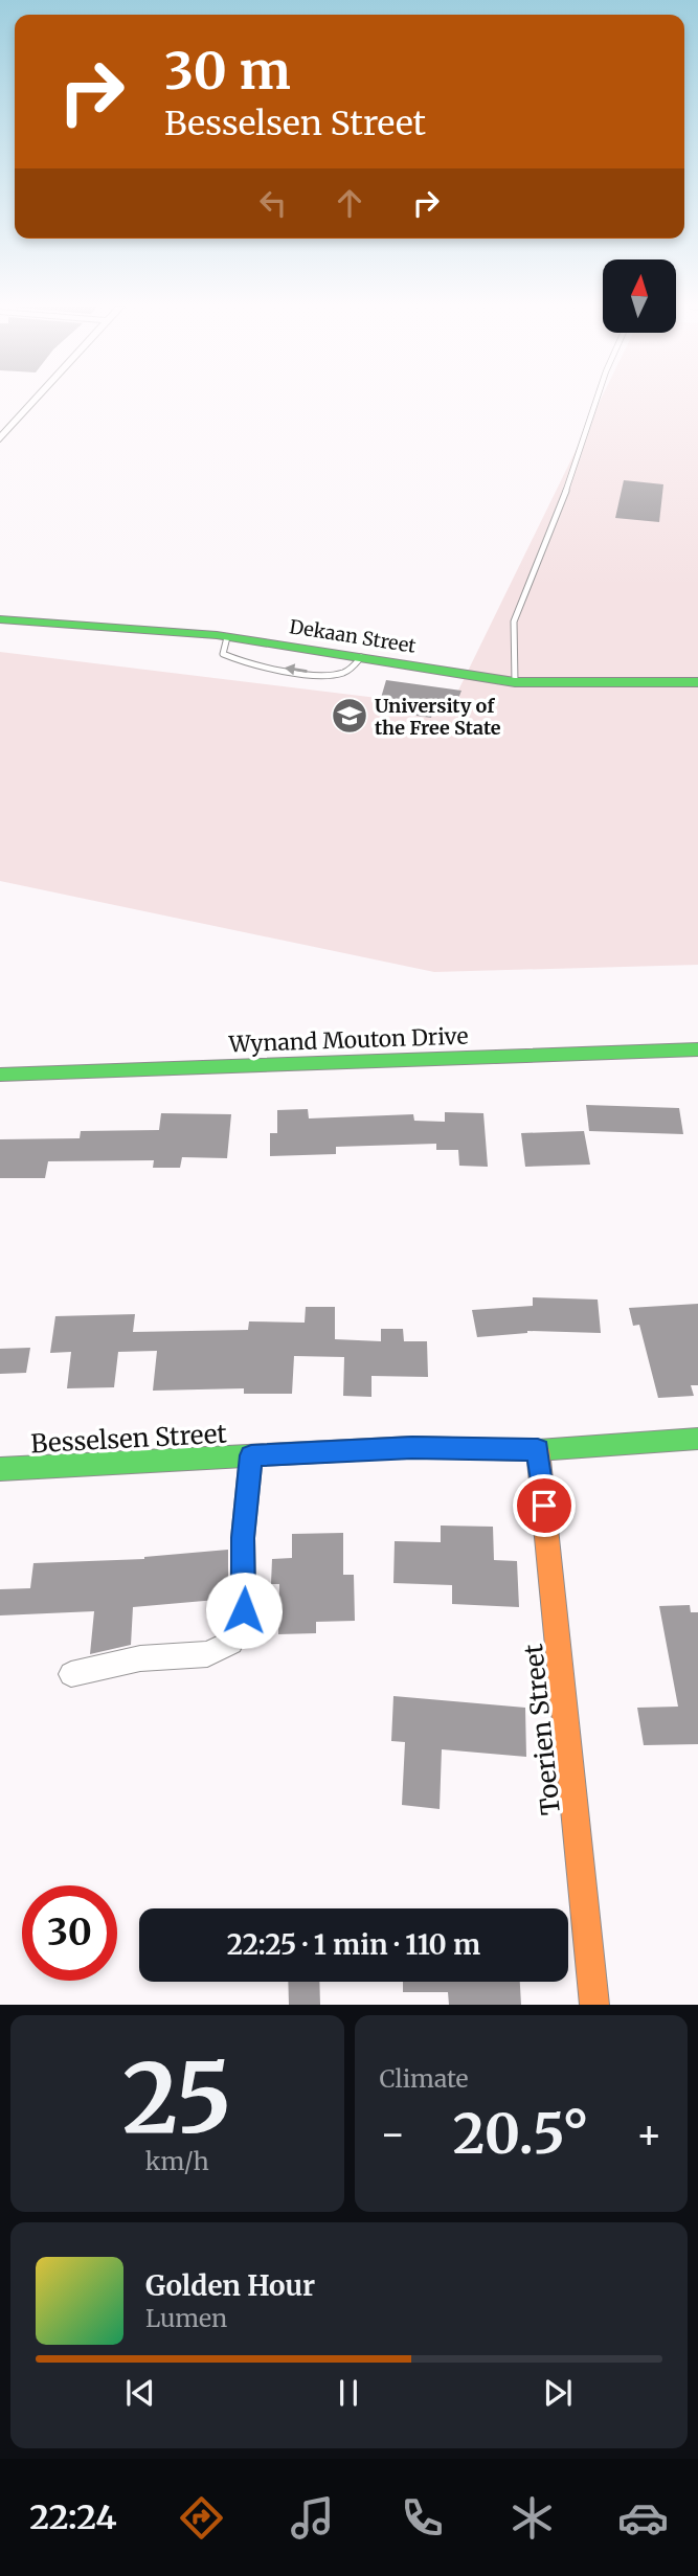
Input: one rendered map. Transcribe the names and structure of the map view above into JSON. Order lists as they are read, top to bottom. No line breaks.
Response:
{"streets":{"street":["Dekaan Street","Wynand Mouton Drive","Besselsen Street","Toerien Street"]},"crossings":[["Besselsen Street","Toerien Street"]],"places":{"school or university":["University of the Free State"]},"north":"top","page":{"turn":["30 m","Besselsen Street"],"limit":"30","trip":"22:25 · 1 min · 110 m","tile":[["25","km/h"],"Climate"],"heat":["−","20.5°","+"],"song":["Golden Hour","Lumen"],"tabs":"22:24"}}
